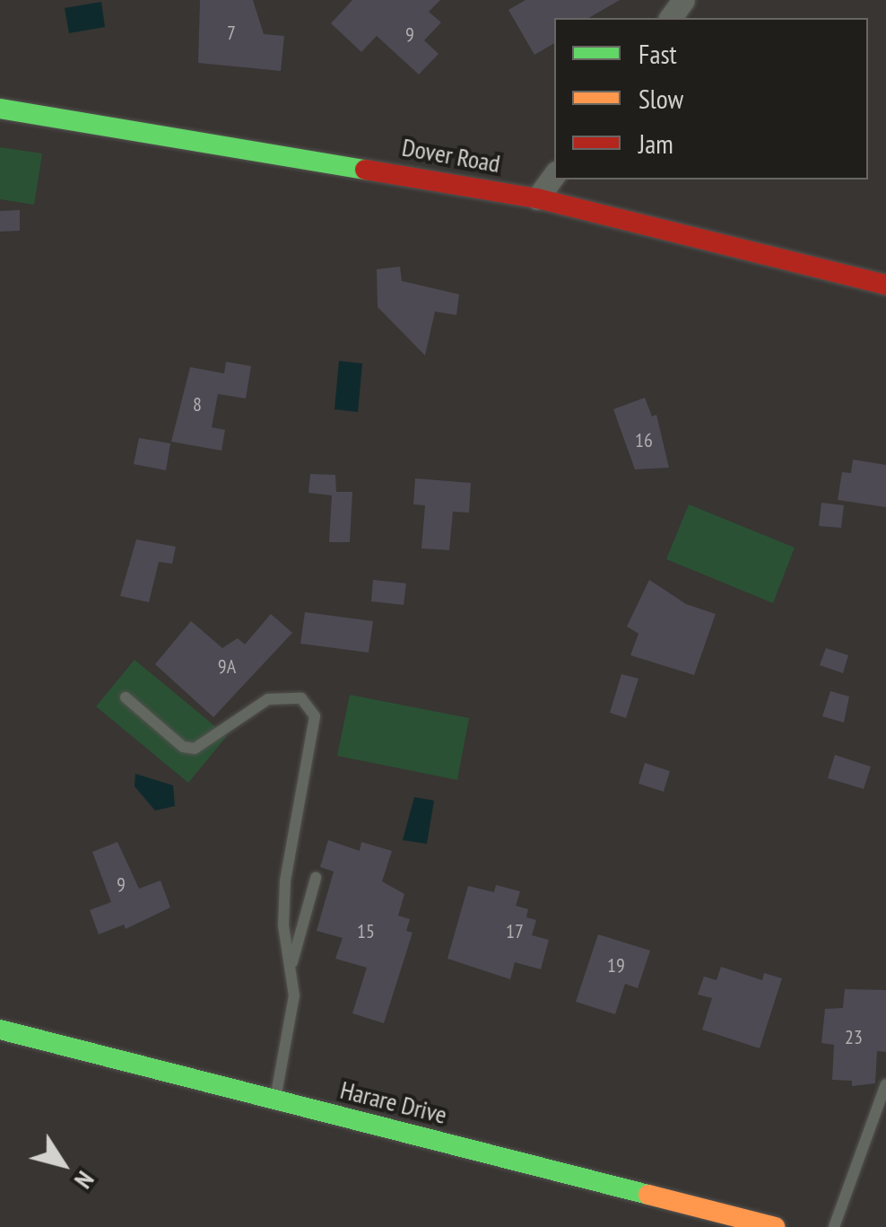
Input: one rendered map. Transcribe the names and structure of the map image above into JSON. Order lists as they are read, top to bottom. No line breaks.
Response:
{"streets":{"street":["Dover Road","Harare Drive"]},"house_numbers":["7","9","8","16","9A","9","15","17","19","23"],"legend":["Fast","Slow","Jam"],"north":"bottom right"}
